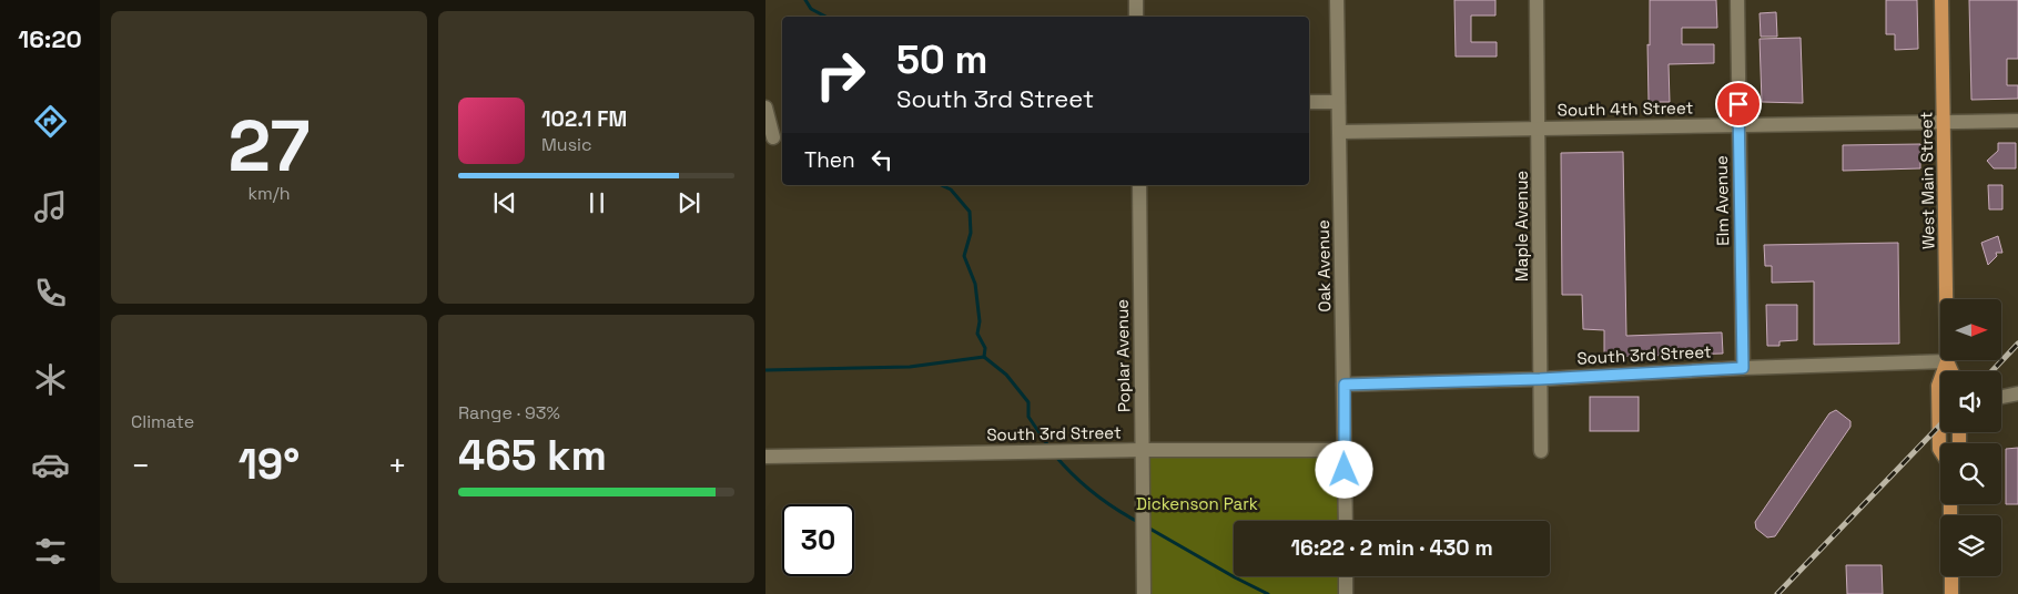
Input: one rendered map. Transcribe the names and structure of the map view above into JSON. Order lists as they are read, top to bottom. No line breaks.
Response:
{"streets":{"main road":["West Main Street"],"street":["South 4th Street","Elm Avenue","Maple Avenue","Oak Avenue","South 3rd Street","Poplar Avenue"]},"crossings":[["South 4th Street","West Main Street"],["South 4th Street","Elm Avenue"],["South 4th Street","Maple Avenue"],["South 4th Street","Oak Avenue"],["West Main Street","South 3rd Street"],["Elm Avenue","South 3rd Street"],["Maple Avenue","South 3rd Street"],["Oak Avenue","South 3rd Street"],["South 3rd Street","Poplar Avenue"]],"parks":["Dickenson Park"],"north":"right","page":{"tabs":"16:20","tile":[["27","km/h"],"Climate",["Range · 93%","465 km"]],"turn":["50 m","South 3rd Street"],"song":["102.1 FM","Music"],"then":"Then","heat":["−","19°","+"],"limit":"30","trip":"16:22 · 2 min · 430 m"}}
